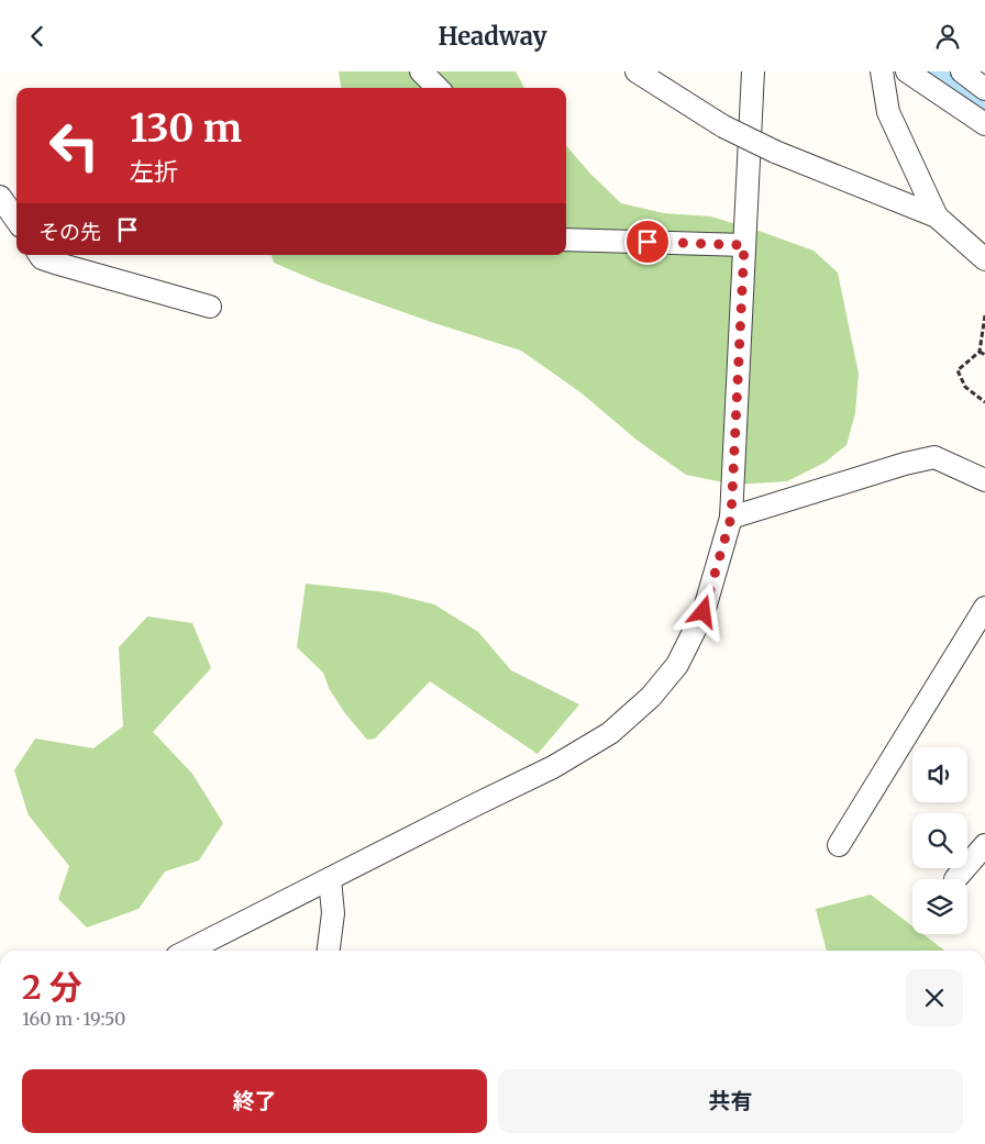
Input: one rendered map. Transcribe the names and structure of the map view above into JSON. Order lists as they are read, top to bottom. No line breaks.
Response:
{"page":{"header":"Headway","turn":["130 m","左折"],"then":"その先","heading":["2 分","160 m · 19:50"],"buttons":["終了","共有"]}}
